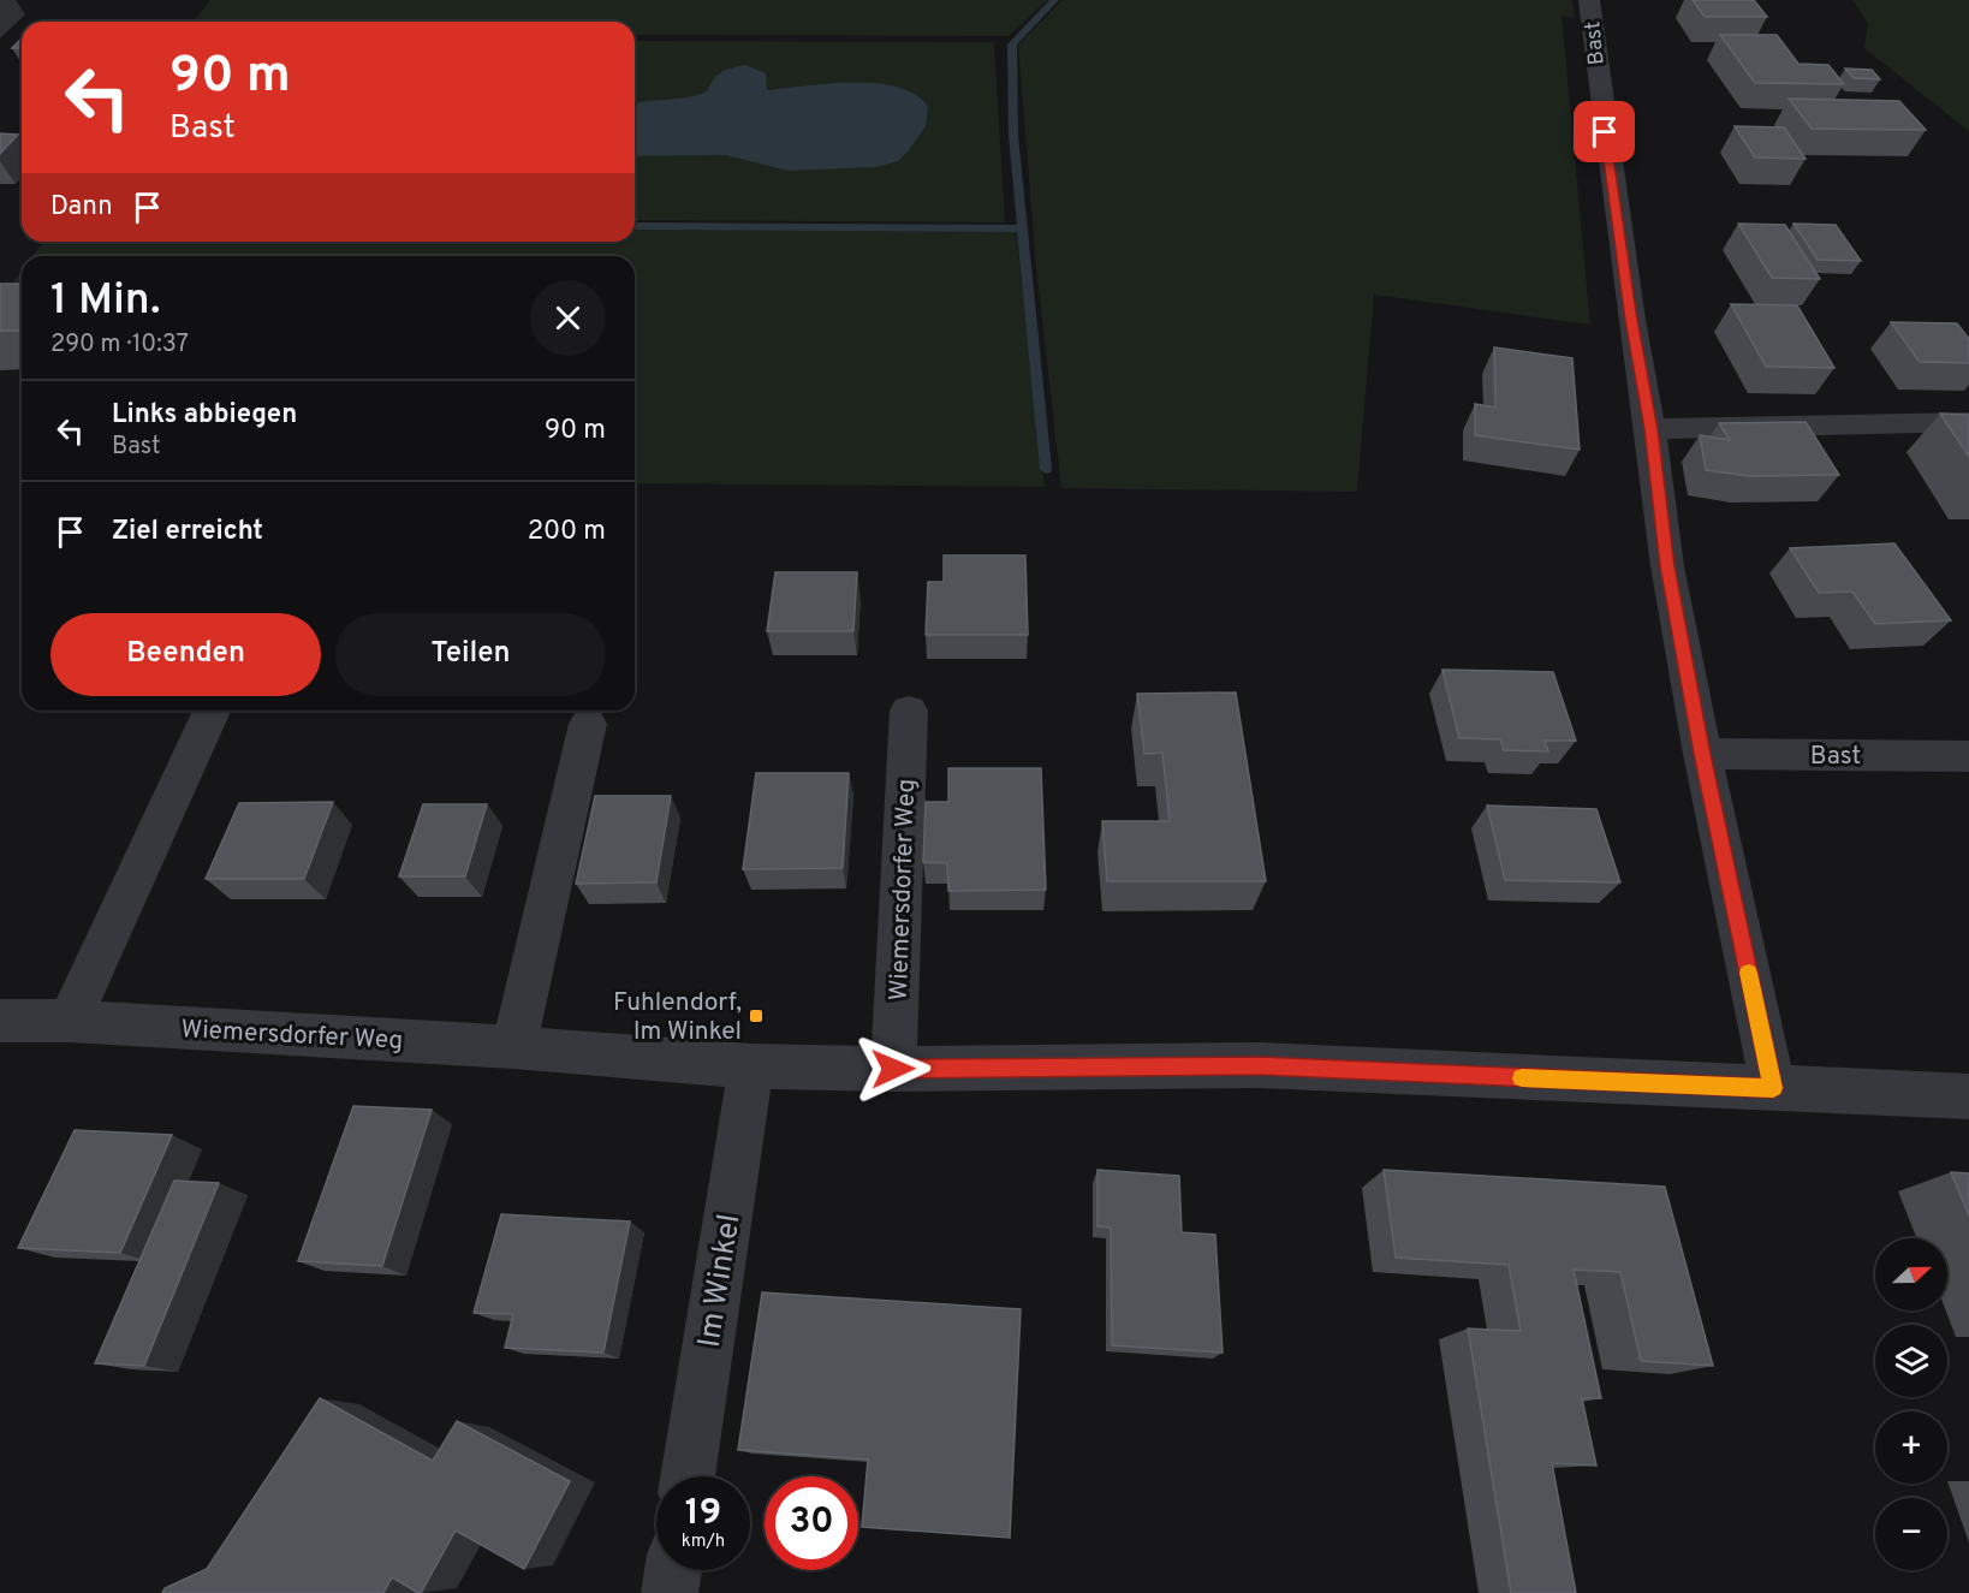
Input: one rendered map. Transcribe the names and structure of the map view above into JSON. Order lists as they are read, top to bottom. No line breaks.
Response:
{"streets":{"street":["Bast","Wiemersdorfer Weg","Im Winkel"]},"crossings":[["Bast","Wiemersdorfer Weg"],["Wiemersdorfer Weg","Im Winkel"]],"places":{"transit":["Fuhlendorf, Im Winkel"]},"north":"right","page":{"turn":["90 m","Bast"],"then":"Dann","heading":["1 Min.","290 m · 10:37"],"list":[{"name":"Links abbiegen","note":"Bast","value":"90 m"},{"name":"Ziel erreicht","value":"200 m"}],"buttons":["Beenden","Teilen"],"map_buttons":["+","−"],"speed":"19 km/h","limit":"30"}}
